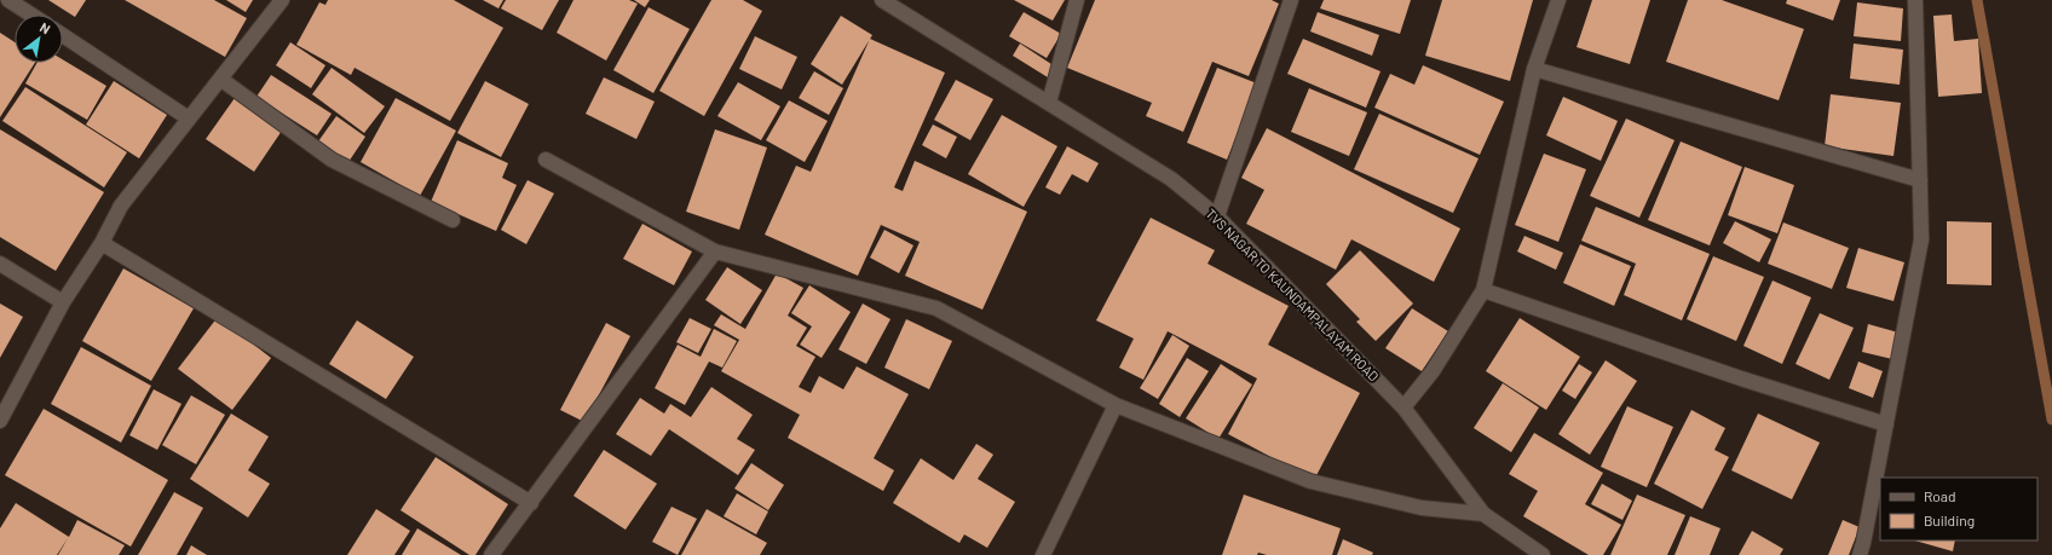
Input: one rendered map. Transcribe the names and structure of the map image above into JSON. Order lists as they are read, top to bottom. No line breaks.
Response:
{"streets":{"street":["TVS NAGAR TO KAUNDAMPALAYAM ROAD"]},"legend":["Road","Building"],"north":"top right"}
